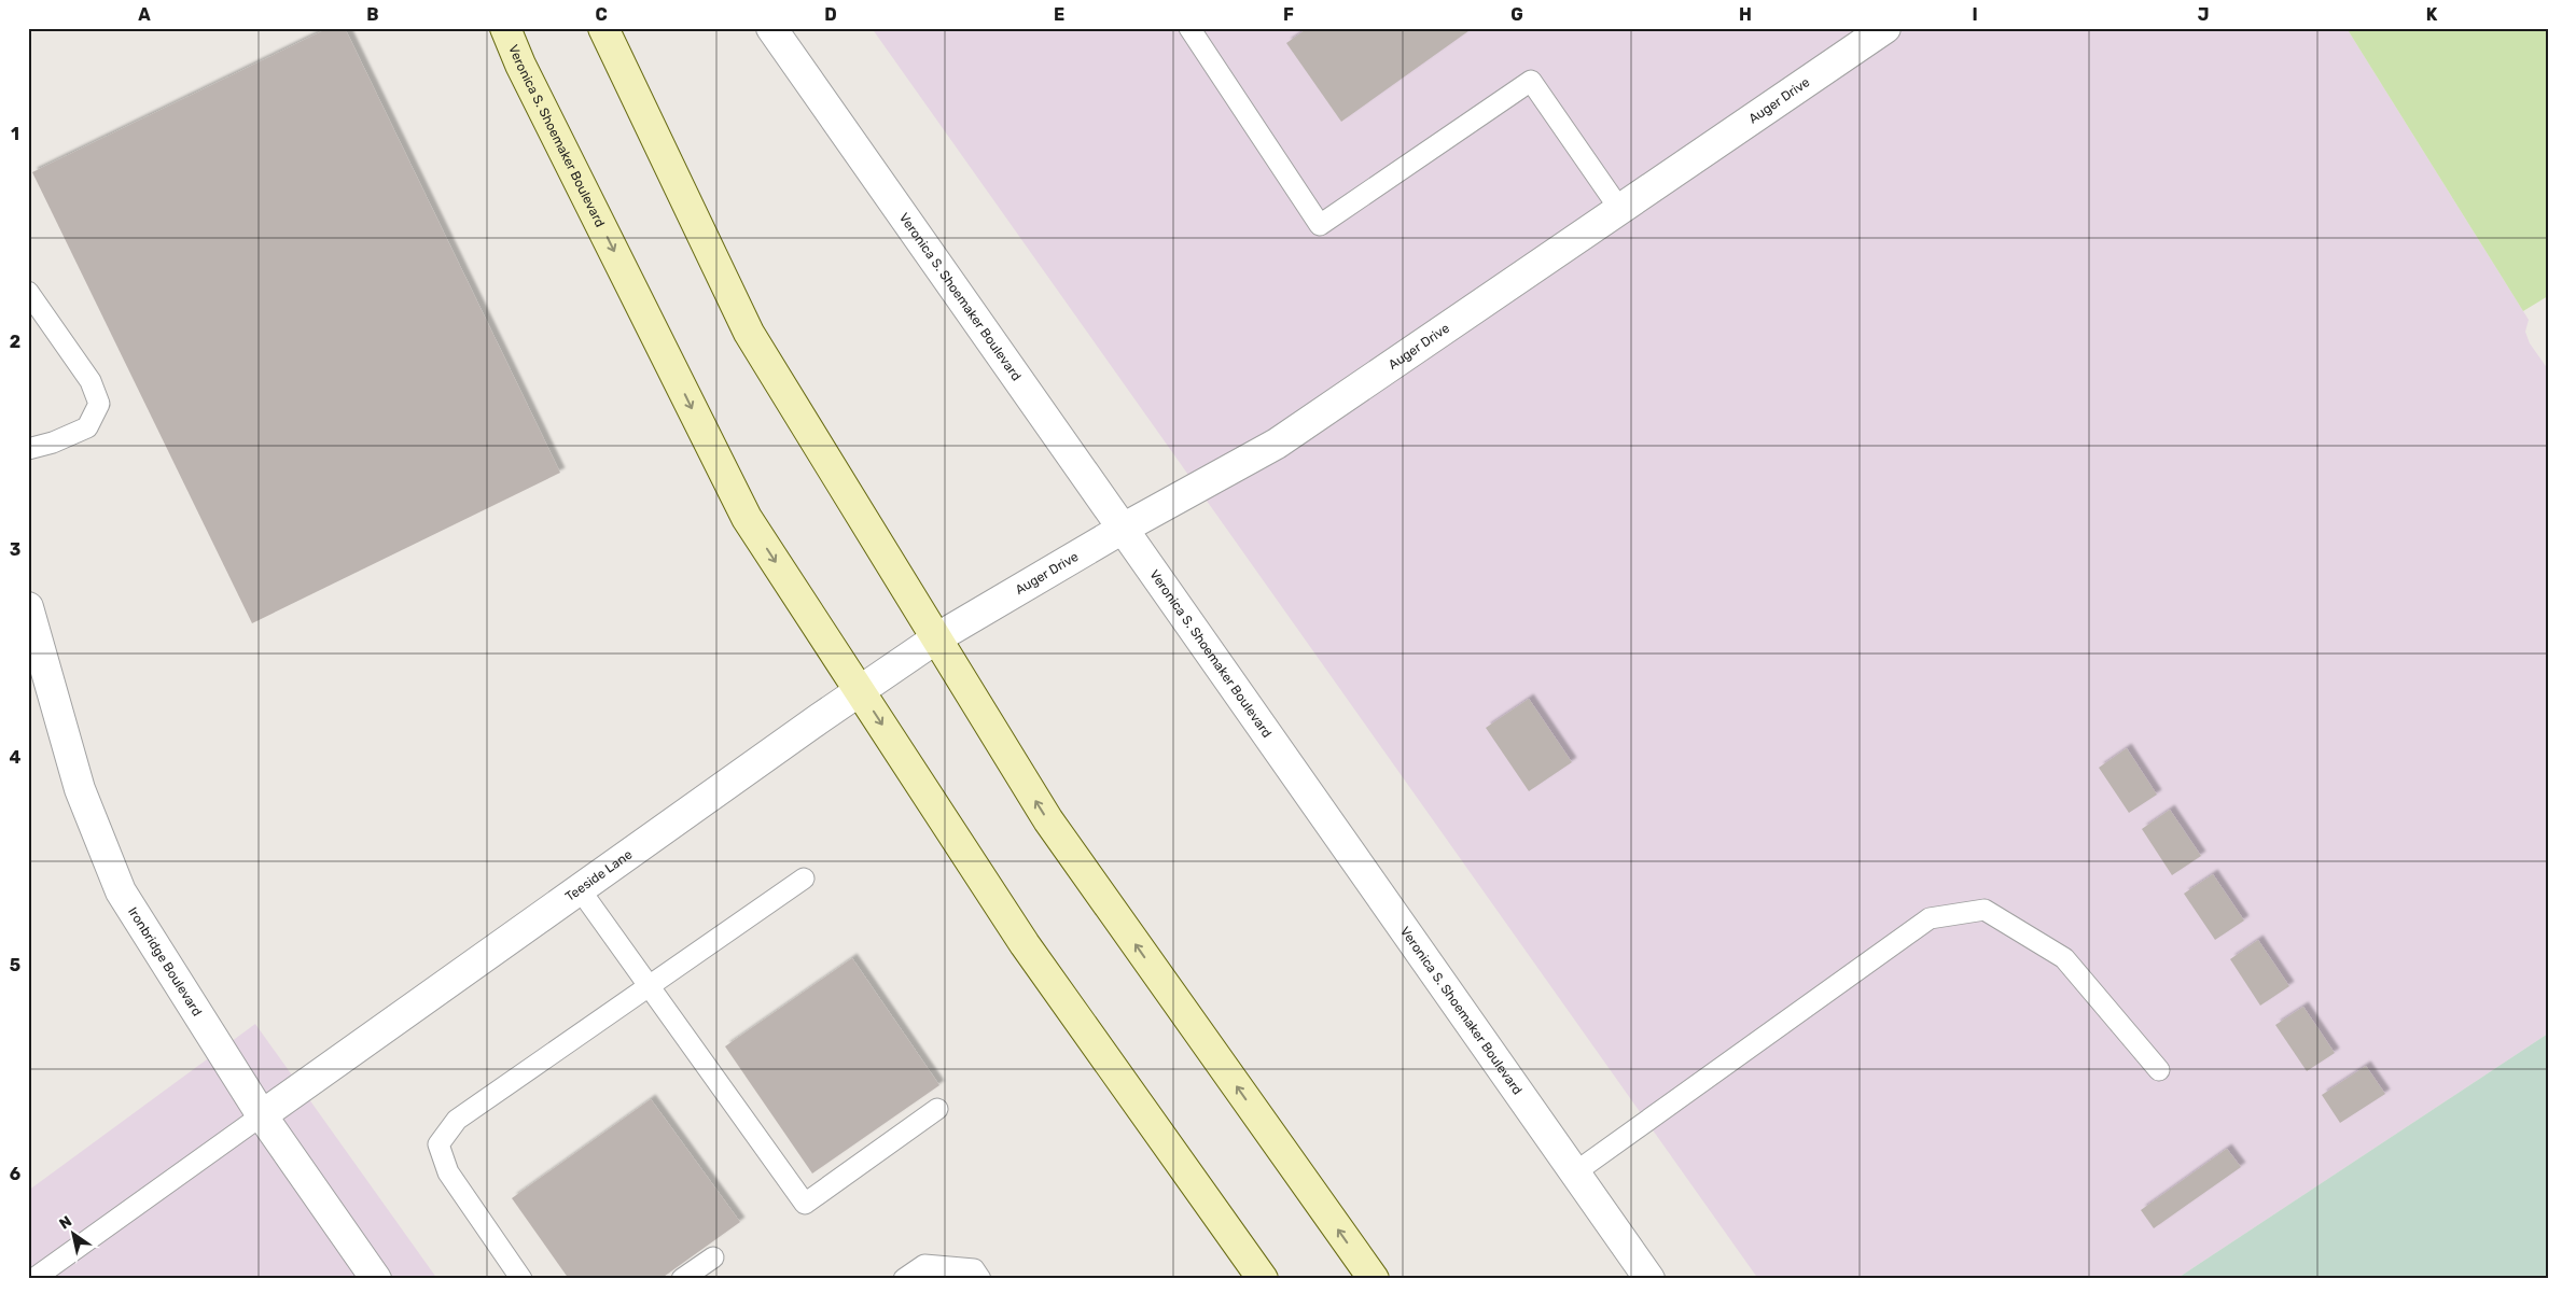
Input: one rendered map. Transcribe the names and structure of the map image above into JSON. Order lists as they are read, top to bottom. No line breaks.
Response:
{"streets":{"street":["Auger Drive","Veronica S. Shoemaker Boulevard","Teeside Lane","Ironbridge Boulevard"]},"crossings":[["Auger Drive","Veronica S. Shoemaker Boulevard"],["Auger Drive","Teeside Lane"],["Veronica S. Shoemaker Boulevard","Teeside Lane"],["Teeside Lane","Ironbridge Boulevard"]],"north":"top left","grid":{"columns":["A","B","C","D","E","F","G","H","I","J","K"],"rows":["1","2","3","4","5","6"]}}
